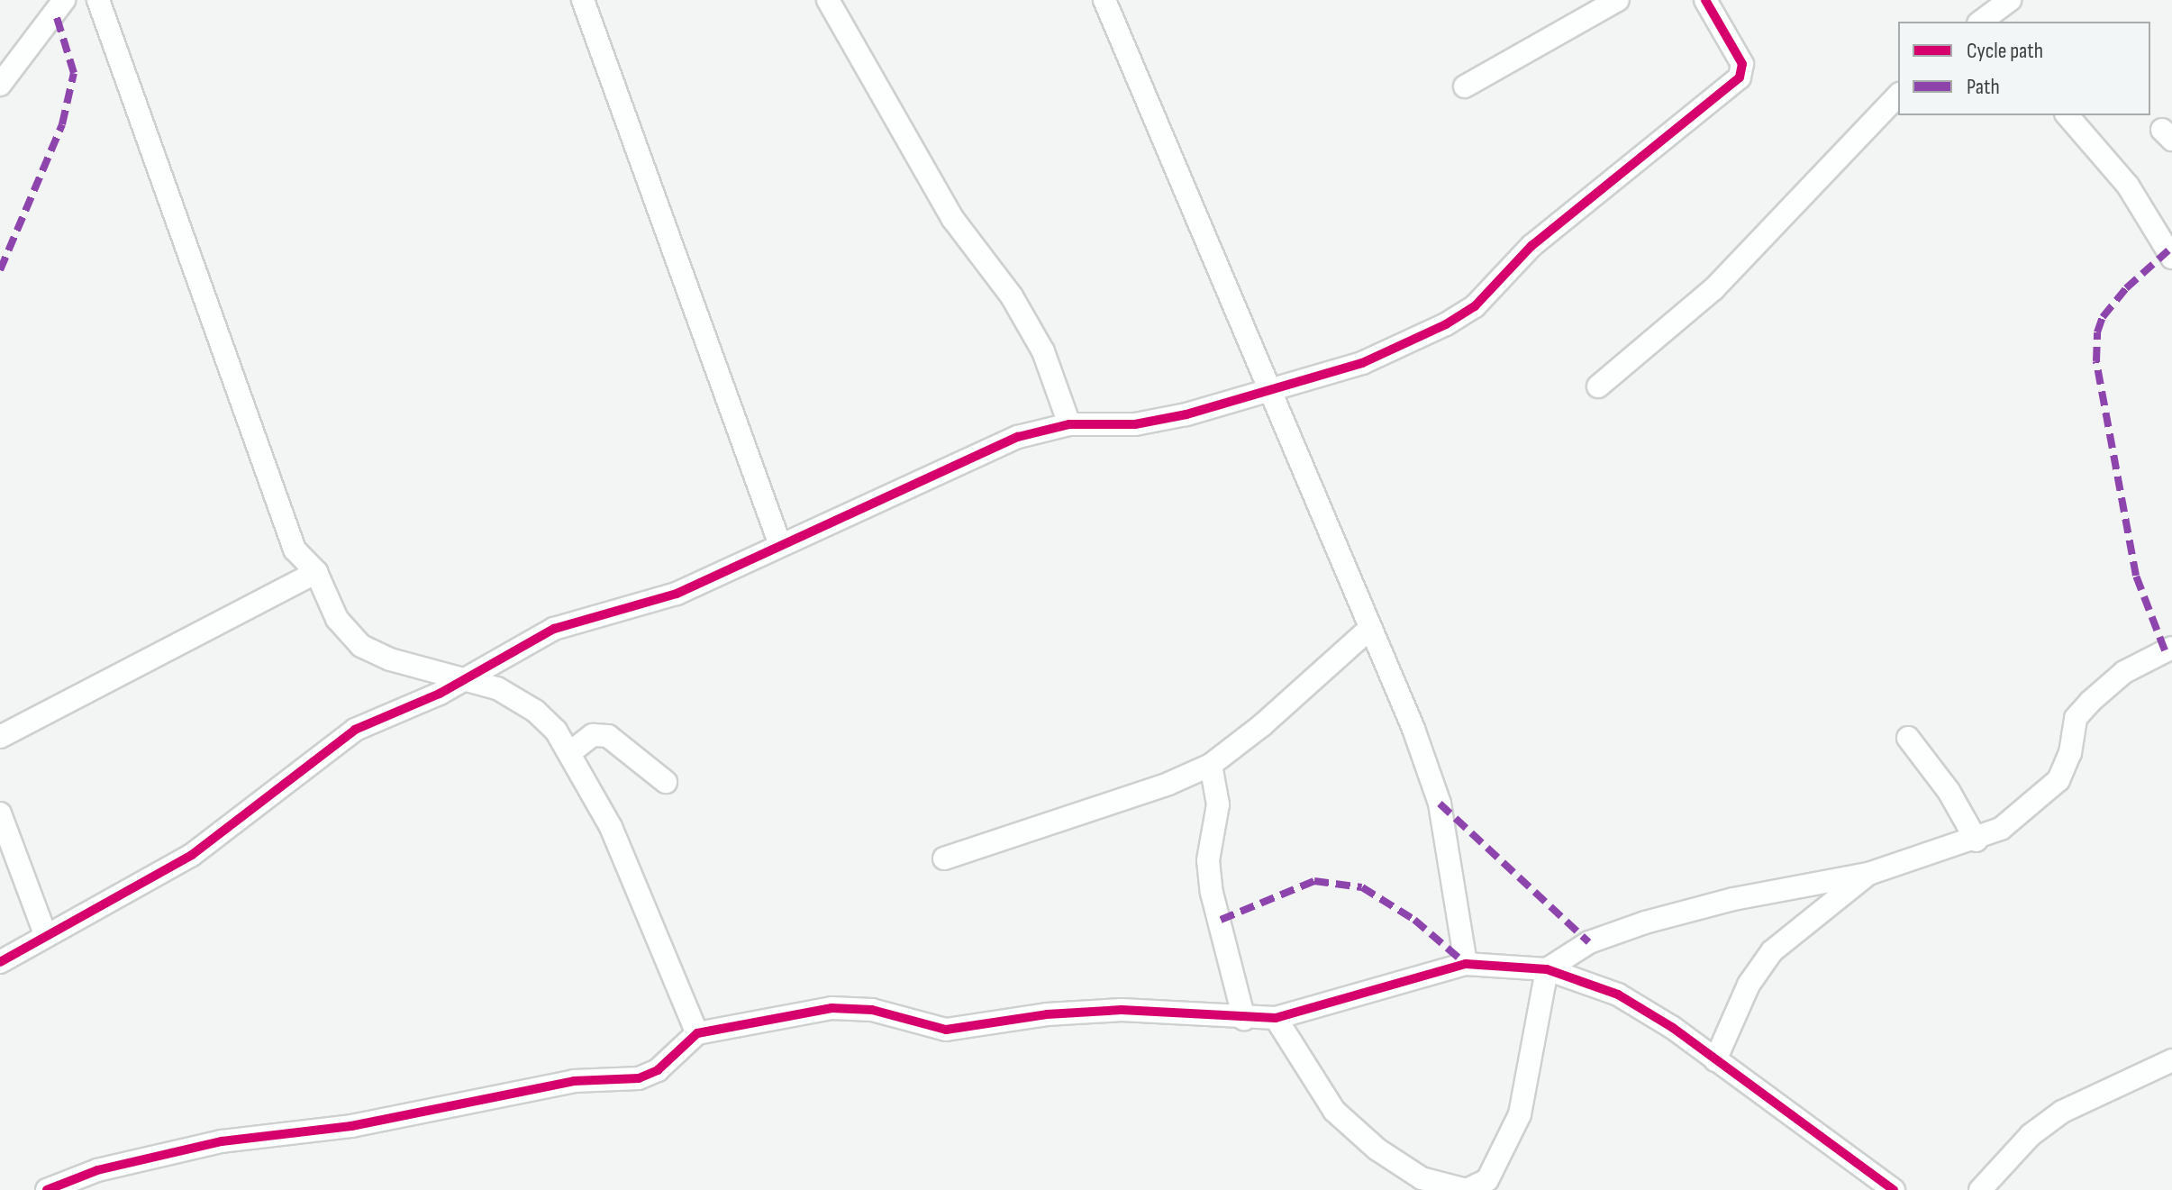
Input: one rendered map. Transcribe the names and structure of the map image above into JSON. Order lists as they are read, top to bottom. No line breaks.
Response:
{"legend":["Cycle path","Path"]}
